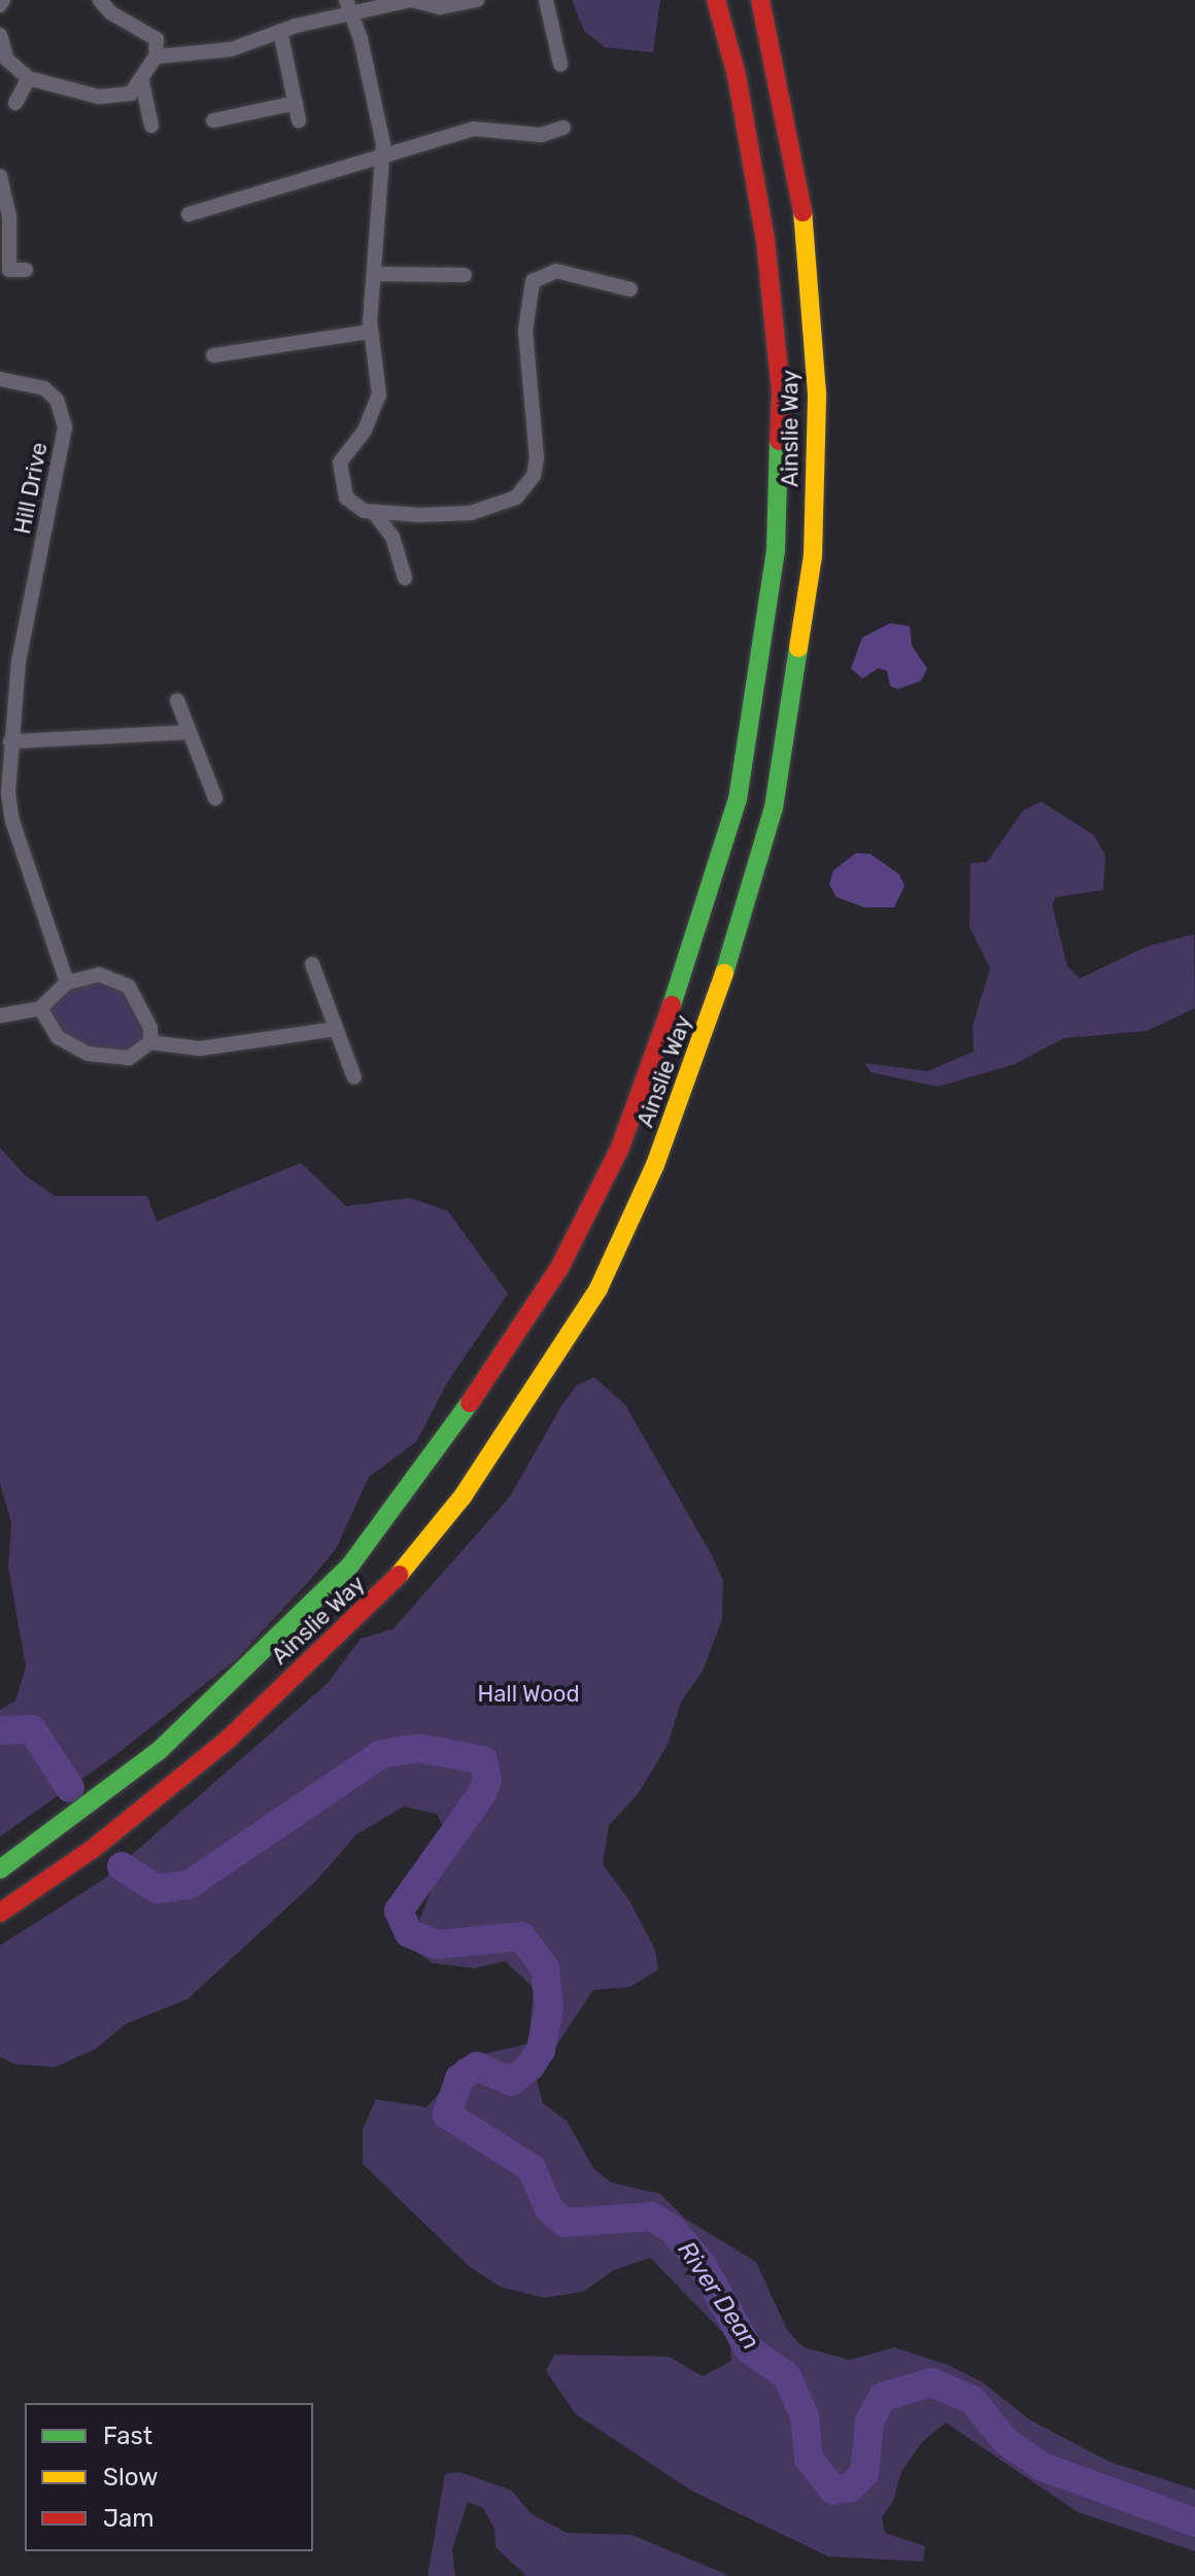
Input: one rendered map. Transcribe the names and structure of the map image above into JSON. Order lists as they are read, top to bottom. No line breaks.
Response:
{"streets":{"highway":["Ainslie Way"],"street":["Hill Drive"]},"water":["River Dean"],"parks":["Hall Wood"],"legend":["Fast","Slow","Jam"]}
